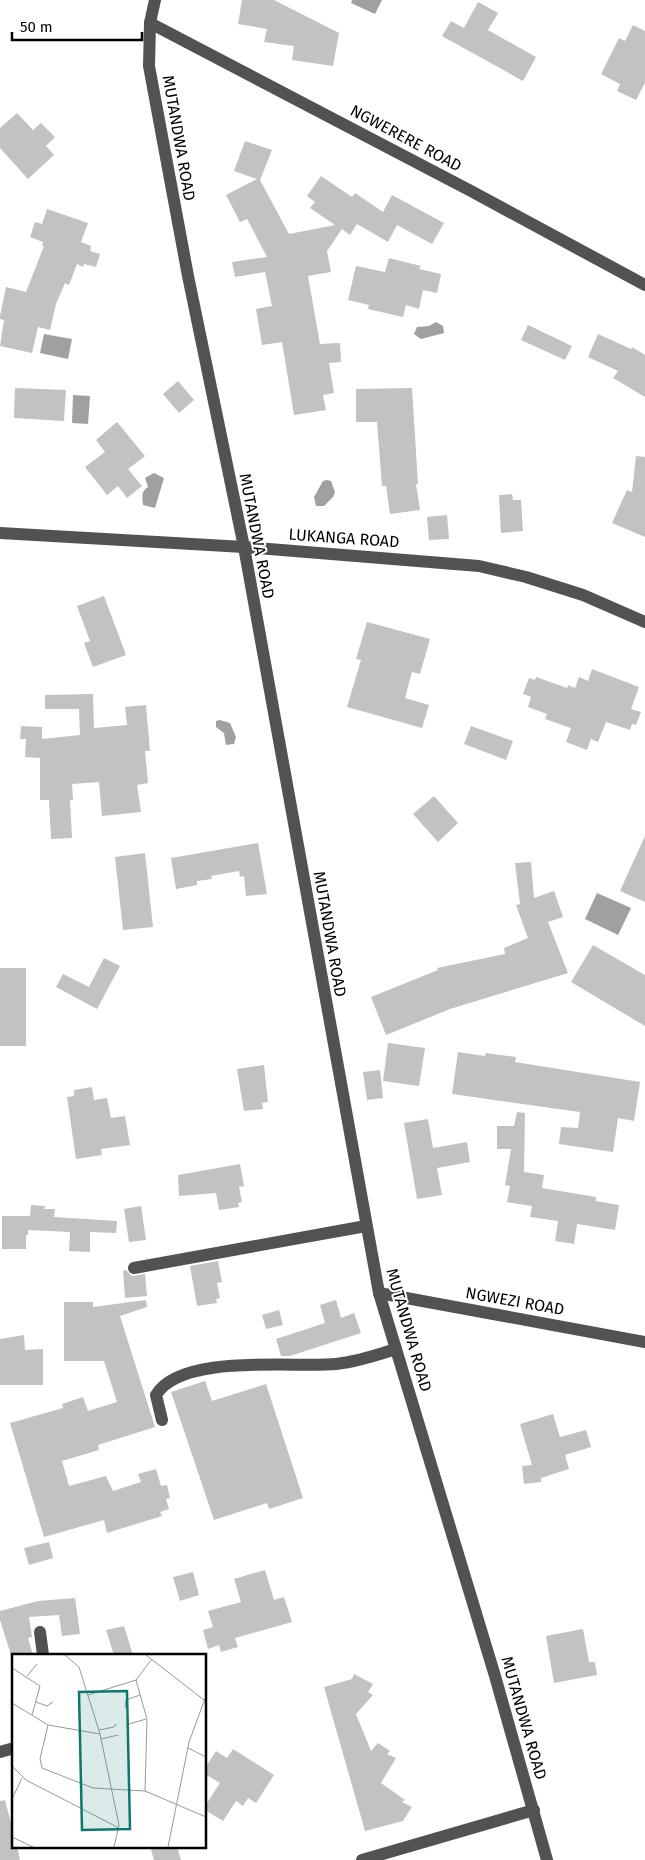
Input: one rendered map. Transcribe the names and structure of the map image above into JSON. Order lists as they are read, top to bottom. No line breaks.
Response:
{"streets":{"street":["MUTANDWA ROAD","NGWERERE ROAD","LUKANGA ROAD","NGWEZI ROAD"]},"crossings":[["MUTANDWA ROAD","NGWERERE ROAD"],["MUTANDWA ROAD","LUKANGA ROAD"],["MUTANDWA ROAD","NGWEZI ROAD"]],"scale_bar":"50 m"}
